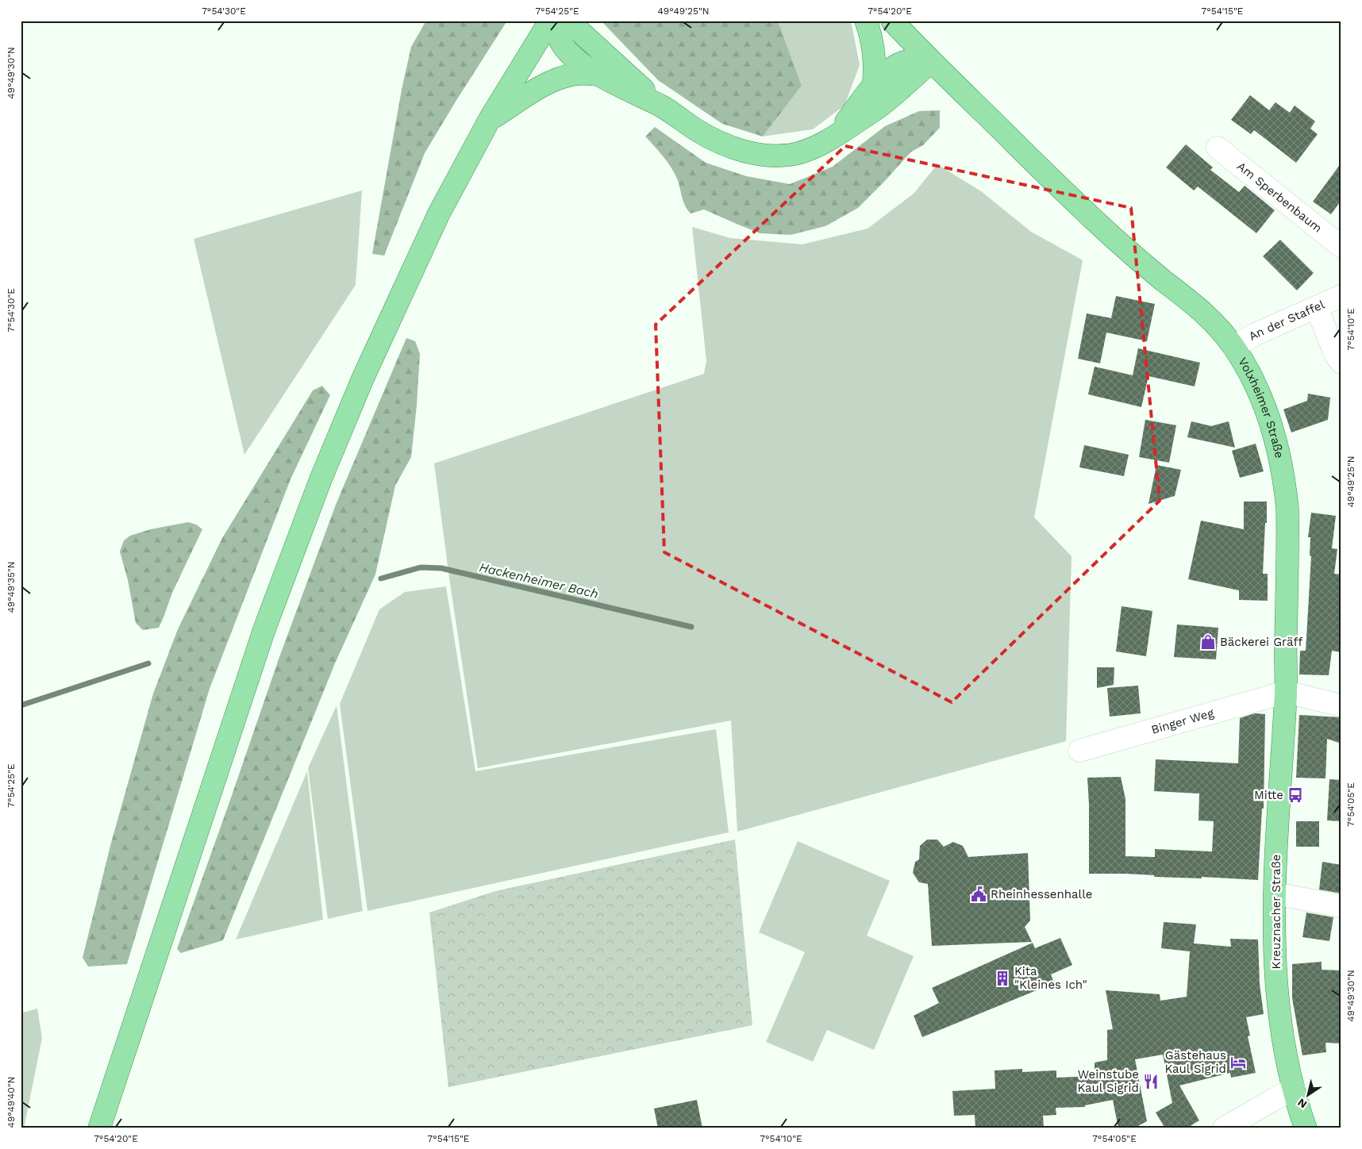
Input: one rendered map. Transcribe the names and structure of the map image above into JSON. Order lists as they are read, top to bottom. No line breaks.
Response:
{"streets":{"main road":["Volxheimer Straße","Kreuznacher Straße"],"street":["Am Sperbenbaum","An der Staffel","Binger Weg"]},"crossings":[["An der Staffel","Volxheimer Straße"],["Volxheimer Straße","Binger Weg"],["Volxheimer Straße","Kreuznacher Straße"],["Binger Weg","Kreuznacher Straße"]],"water":["Hackenheimer Bach"],"places":{"shop":["Bäckerei Gräff"],"bus stop":["Mitte"],"public building":["Rheinhessenhalle"],"building":["Kita \"Kleines Ich\""],"hotel":["Gästehaus Kaul Sigrid"],"restaurant":["Weinstube Kaul Sigrid"]},"north":"bottom left","coordinates":["7°54'30\"E","7°54'25\"E","49°49'25\"N","7°54'20\"E","7°54'15\"E","49°49'30\"N","7°54'10\"E","49°49'35\"N","7°54'05\"E","49°49'40\"N"]}
